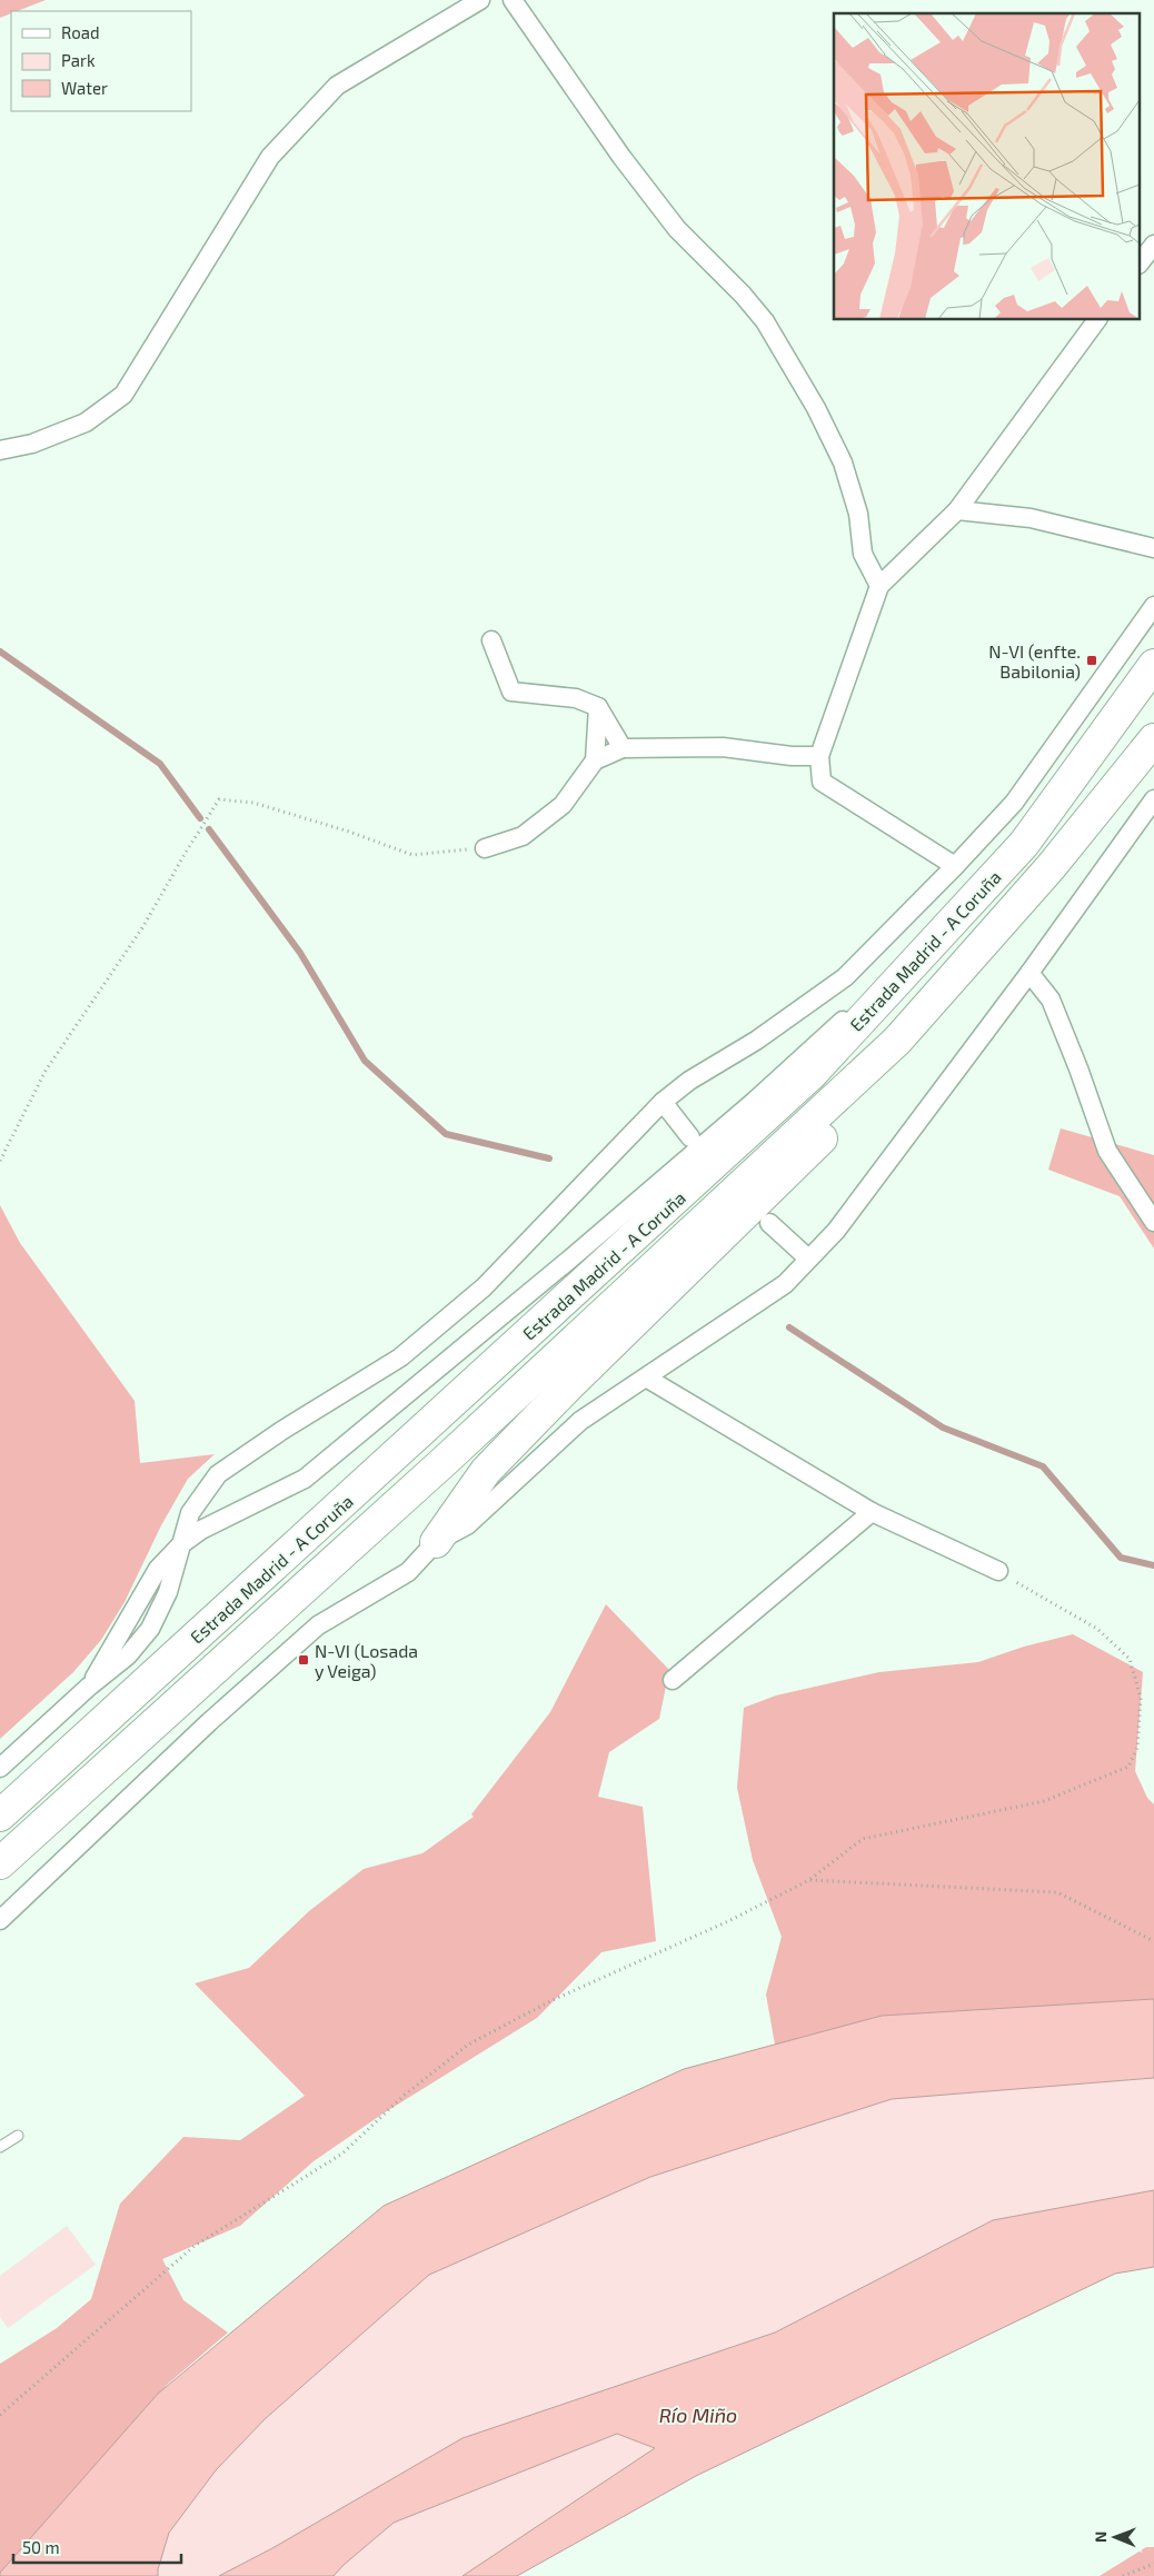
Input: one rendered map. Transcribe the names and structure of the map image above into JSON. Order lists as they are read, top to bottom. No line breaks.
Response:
{"streets":{"highway":["Estrada Madrid - A Coruña"]},"water":["Río Miño"],"places":{"transit":["N-VI (enfte. Babilonia)","N-VI (Losada y Veiga)"]},"legend":["Road","Park","Water"],"scale_bar":"50 m","north":"left"}
